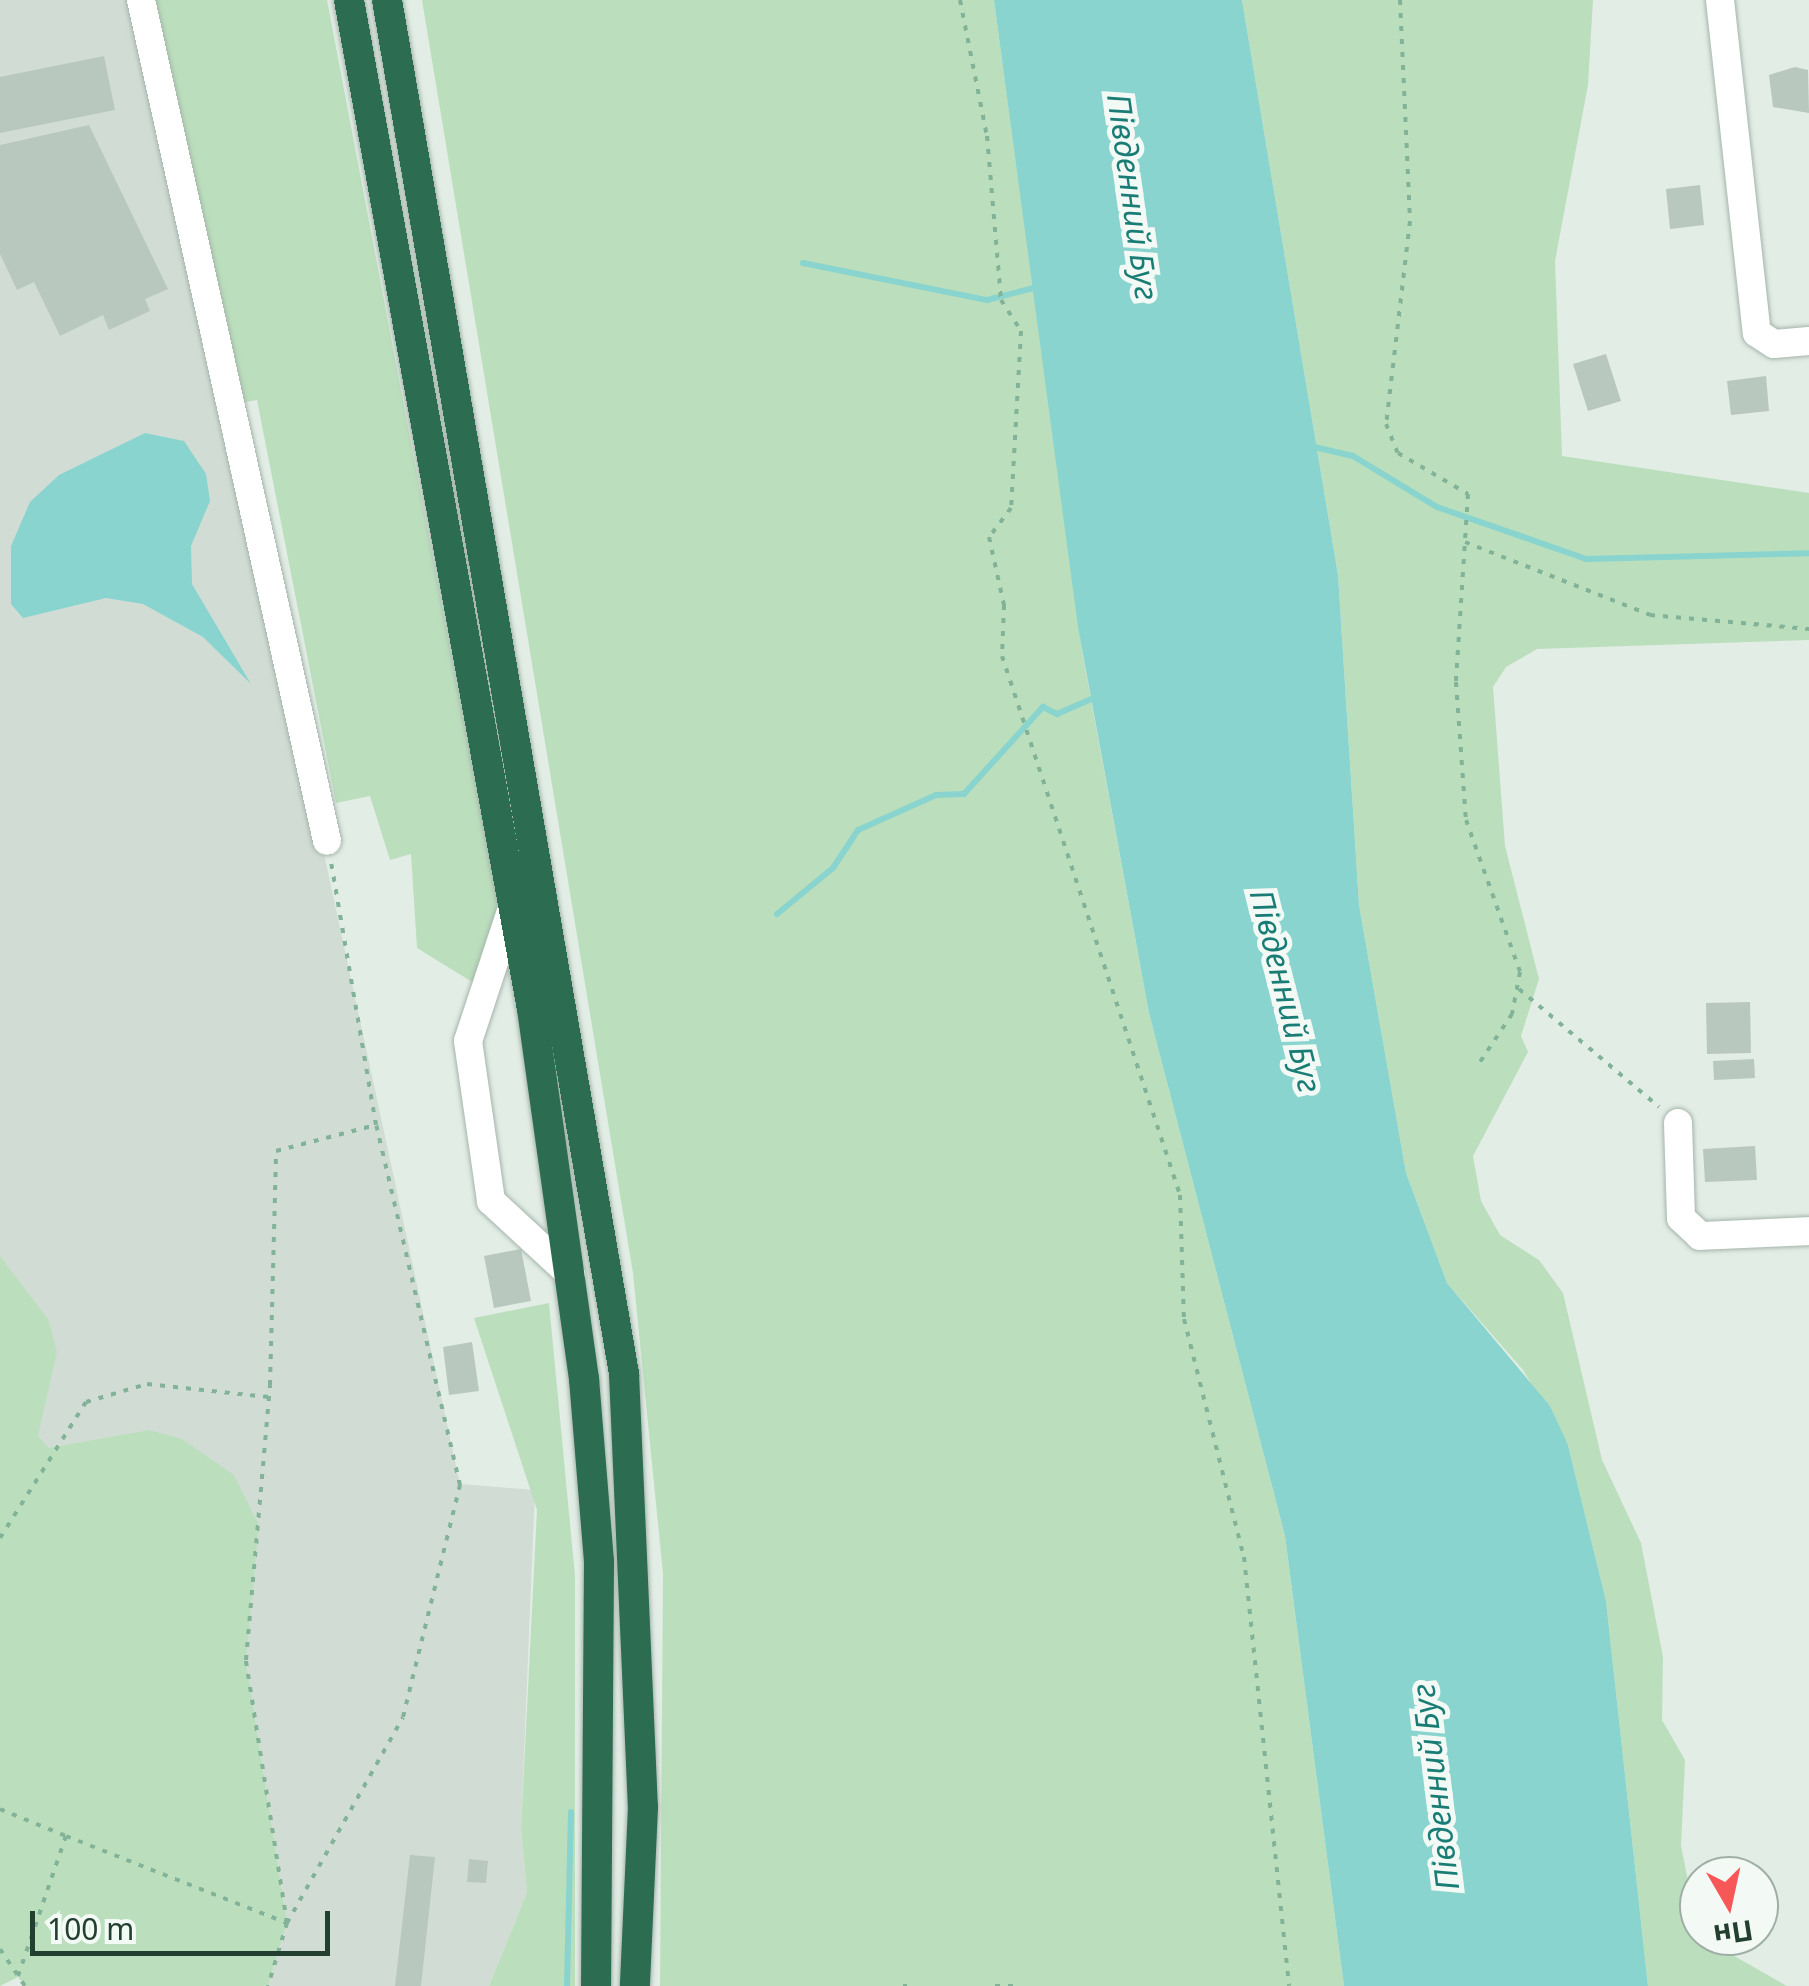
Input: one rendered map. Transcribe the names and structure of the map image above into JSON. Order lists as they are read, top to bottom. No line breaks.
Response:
{"water":["Південний Буг"],"scale_bar":"100 m","north":"bottom"}
